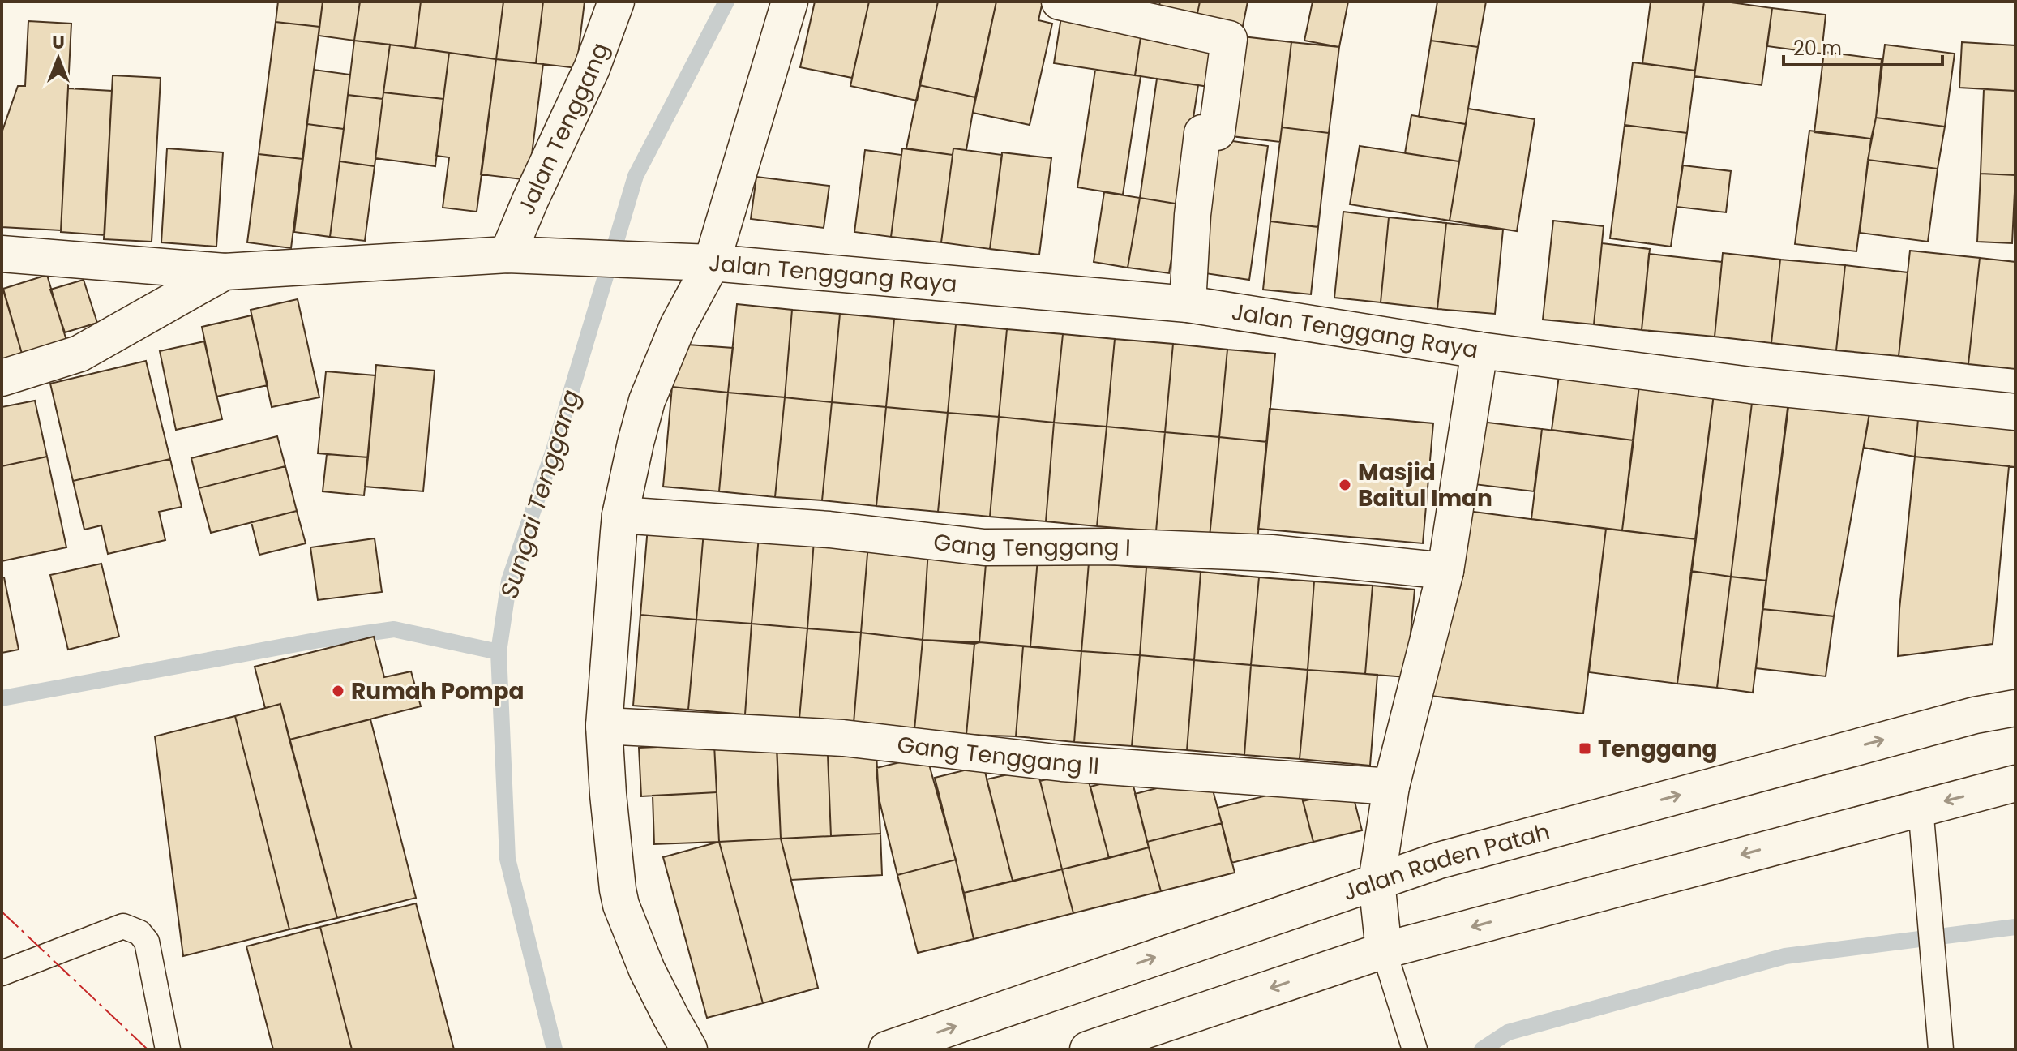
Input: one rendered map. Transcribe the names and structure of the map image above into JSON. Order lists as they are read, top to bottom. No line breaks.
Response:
{"streets":{"main road":["Jalan Tenggang","Jalan Tenggang Raya","Gang Tenggang I","Gang Tenggang II","Jalan Raden Patah"]},"crossings":[["Jalan Tenggang","Jalan Tenggang Raya"]],"water":["Sungai Tenggang"],"places":{"other":["Masjid Baitul Iman","Rumah Pompa"],"transit":["Tenggang"]},"scale_bar":"20 m","north":"top"}
